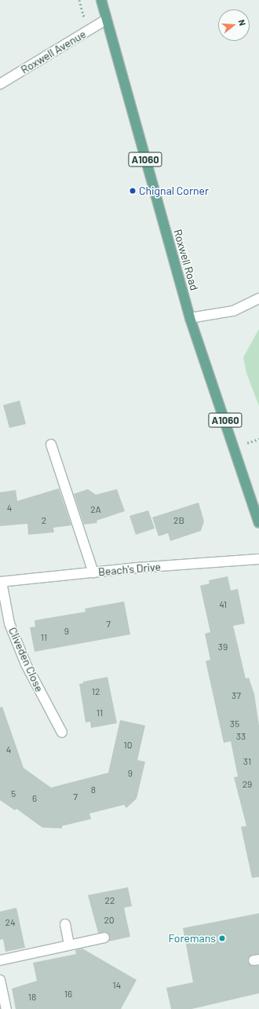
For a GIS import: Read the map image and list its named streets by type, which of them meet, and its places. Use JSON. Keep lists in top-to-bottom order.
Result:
{
  "streets": {
    "main road": ["A1060", "Roxwell Road"],
    "street": ["Roxwell Avenue", "Beach's Drive", "Cliveden Close"]
  },
  "crossings": [
    ["Roxwell Avenue", "Roxwell Road"],
    ["Beach's Drive", "Cliveden Close"]
  ],
  "places": ["Chignal Corner", "Foremans"],
  "house_numbers": [
    "4",
    "2A",
    "2",
    "2B",
    "41",
    "7",
    "9",
    "11",
    "39",
    "12",
    "37",
    "11",
    "35",
    "33",
    "10",
    "4",
    "31",
    "9",
    "29",
    "8",
    "5",
    "7",
    "6",
    "22",
    "20",
    "24",
    "14",
    "16",
    "18"
  ],
  "north": "right"
}
